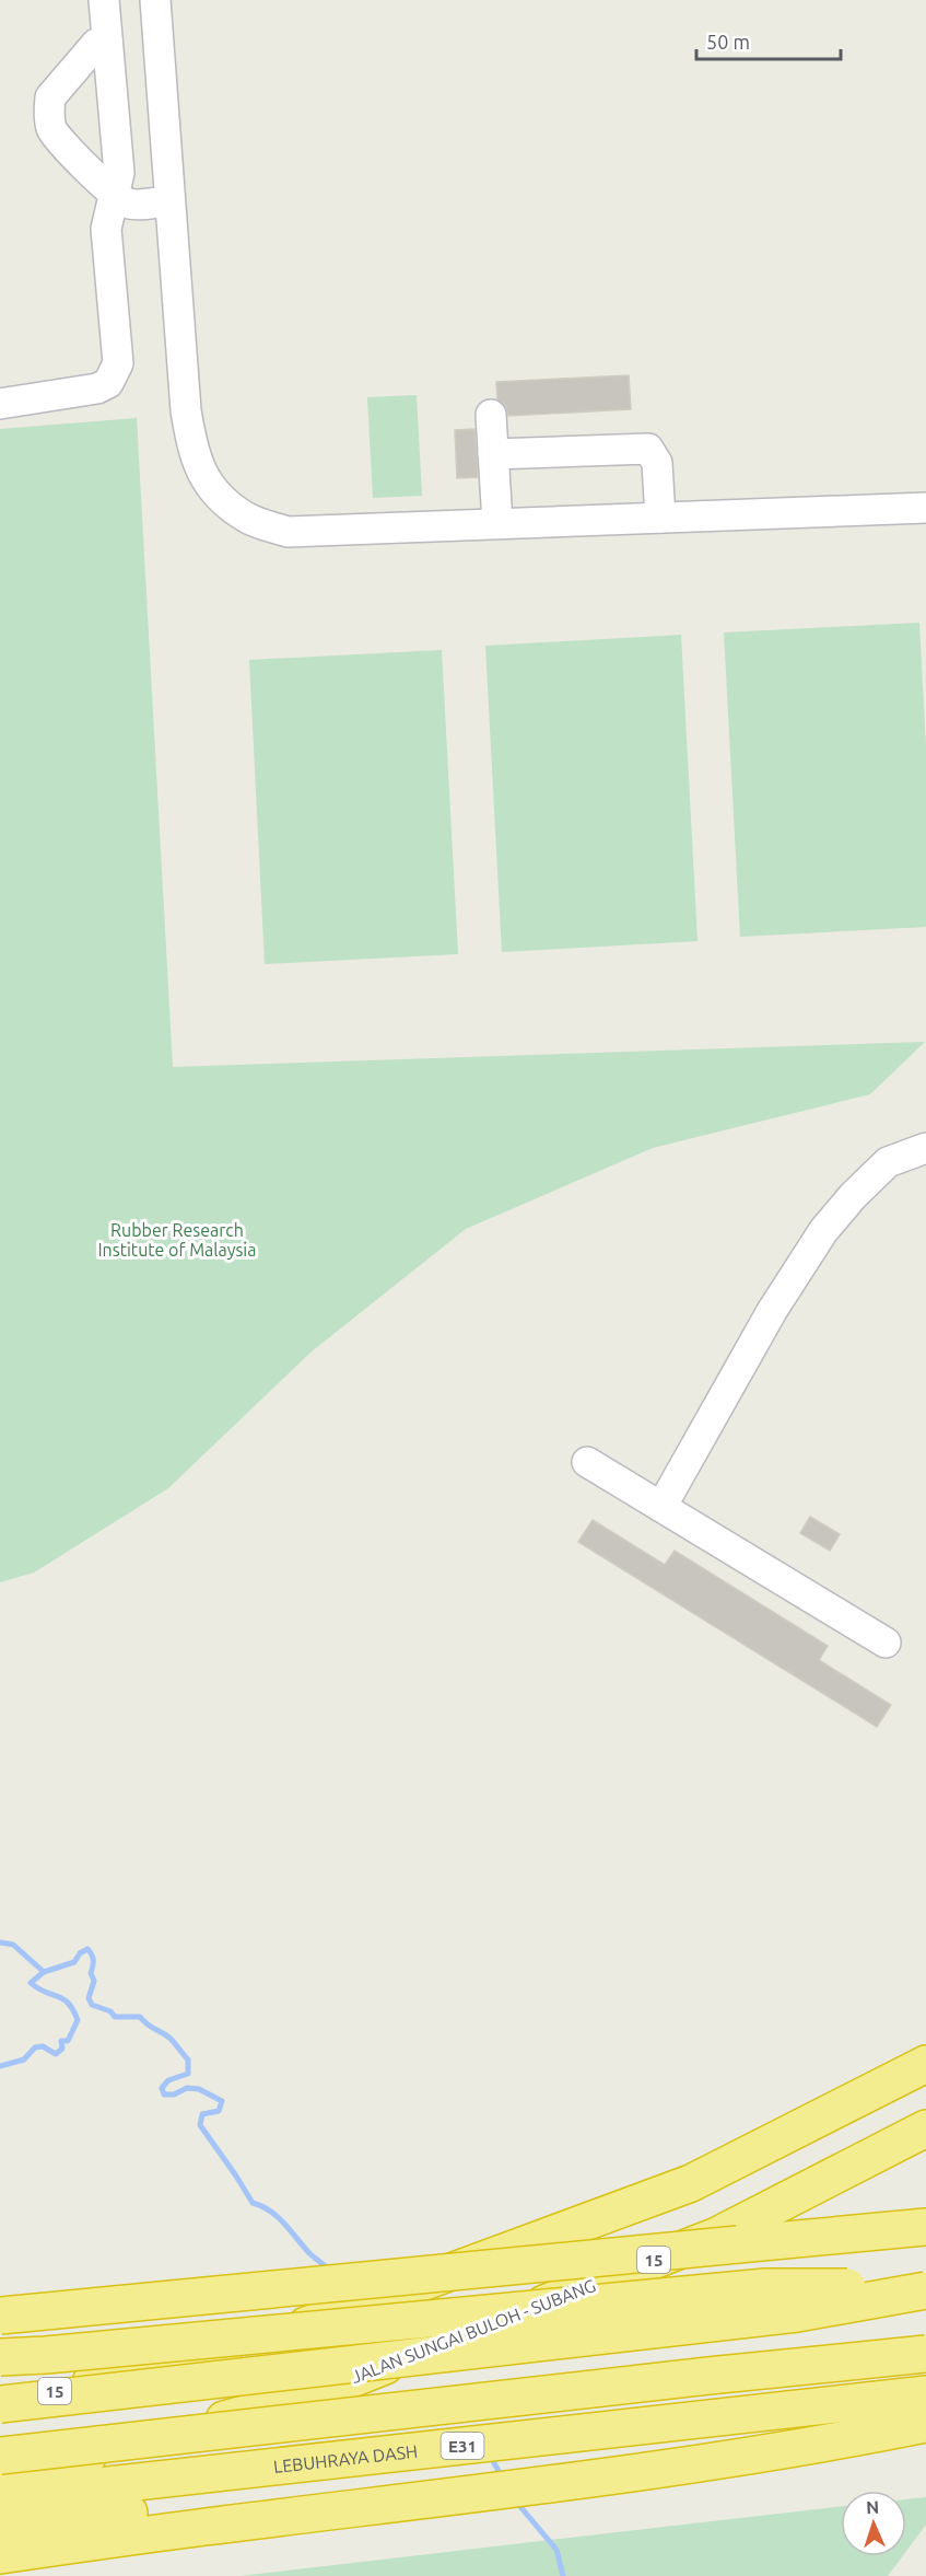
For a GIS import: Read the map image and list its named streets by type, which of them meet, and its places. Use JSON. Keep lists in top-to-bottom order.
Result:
{
  "streets": {
    "highway": [
      "15",
      "JALAN SUNGAI BULOH - SUBANG",
      "E31",
      "LEBUHRAYA DASH"
    ]
  },
  "parks": ["Rubber Research Institute of Malaysia"],
  "scale_bar": "50 m",
  "north": "top"
}
